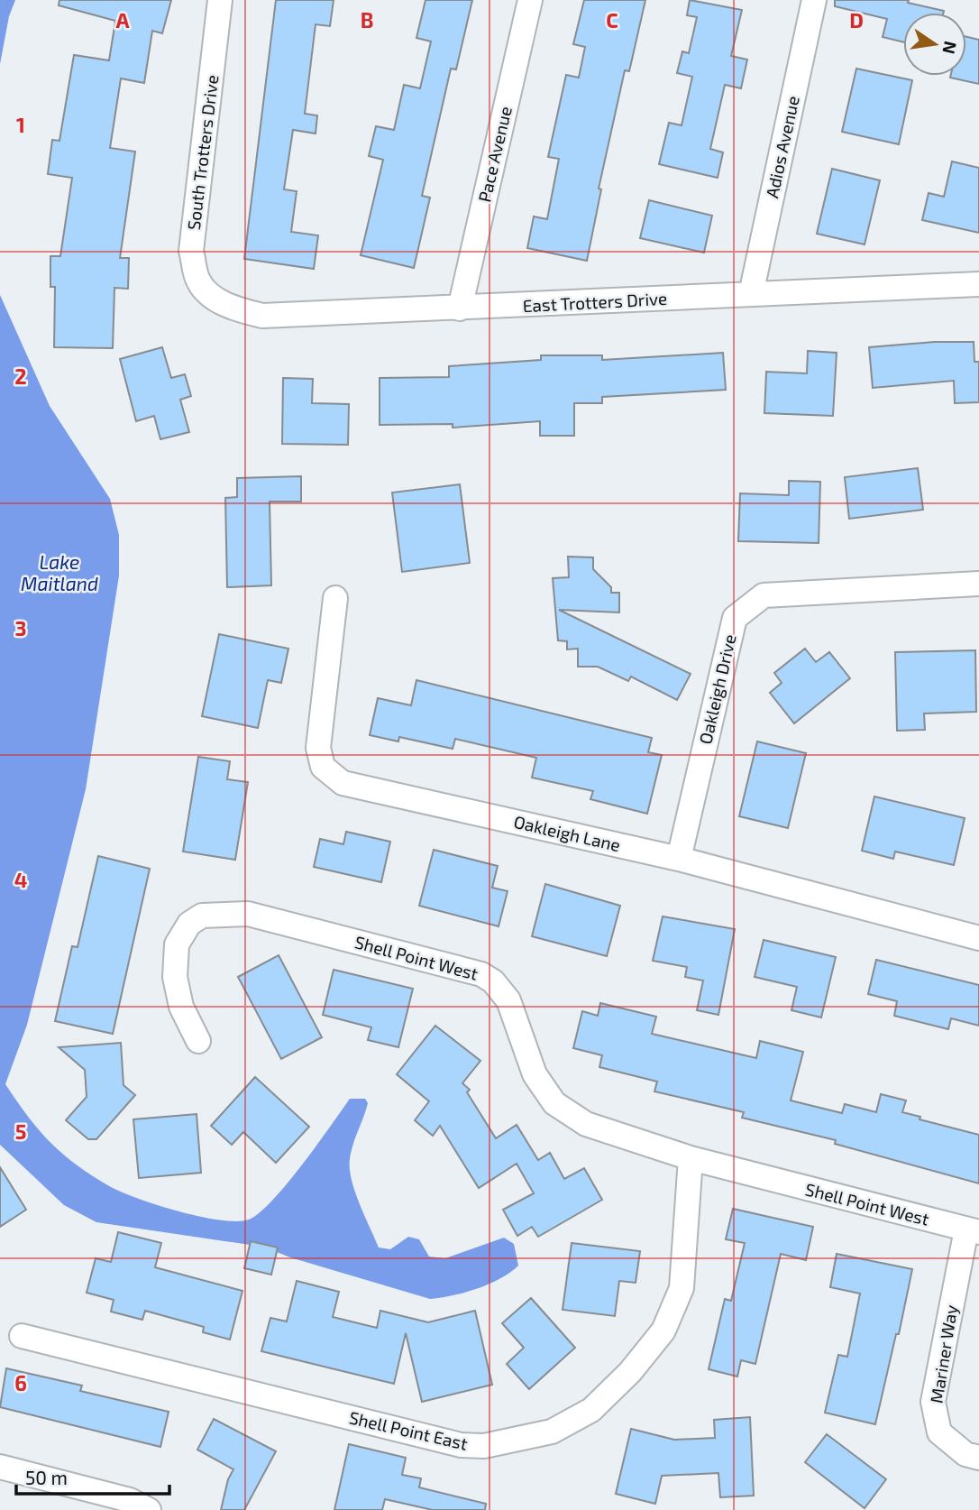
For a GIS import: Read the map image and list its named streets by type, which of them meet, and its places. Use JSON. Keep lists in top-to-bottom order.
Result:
{
  "streets": {
    "street": [
      "Adios Avenue",
      "South Trotters Drive",
      "Pace Avenue",
      "East Trotters Drive",
      "Oakleigh Drive",
      "Oakleigh Lane",
      "Shell Point West",
      "Mariner Way",
      "Shell Point East"
    ]
  },
  "crossings": [
    ["Adios Avenue", "East Trotters Drive"],
    ["South Trotters Drive", "East Trotters Drive"],
    ["Pace Avenue", "East Trotters Drive"],
    ["Oakleigh Drive", "Oakleigh Lane"],
    ["Shell Point West", "Mariner Way"],
    ["Shell Point West", "Shell Point East"]
  ],
  "water": ["Lake Maitland"],
  "scale_bar": "50 m",
  "north": "right",
  "grid": {
    "columns": [
      "A",
      "B",
      "C",
      "D"
    ],
    "rows": [
      "1",
      "2",
      "3",
      "4",
      "5",
      "6"
    ]
  }
}
